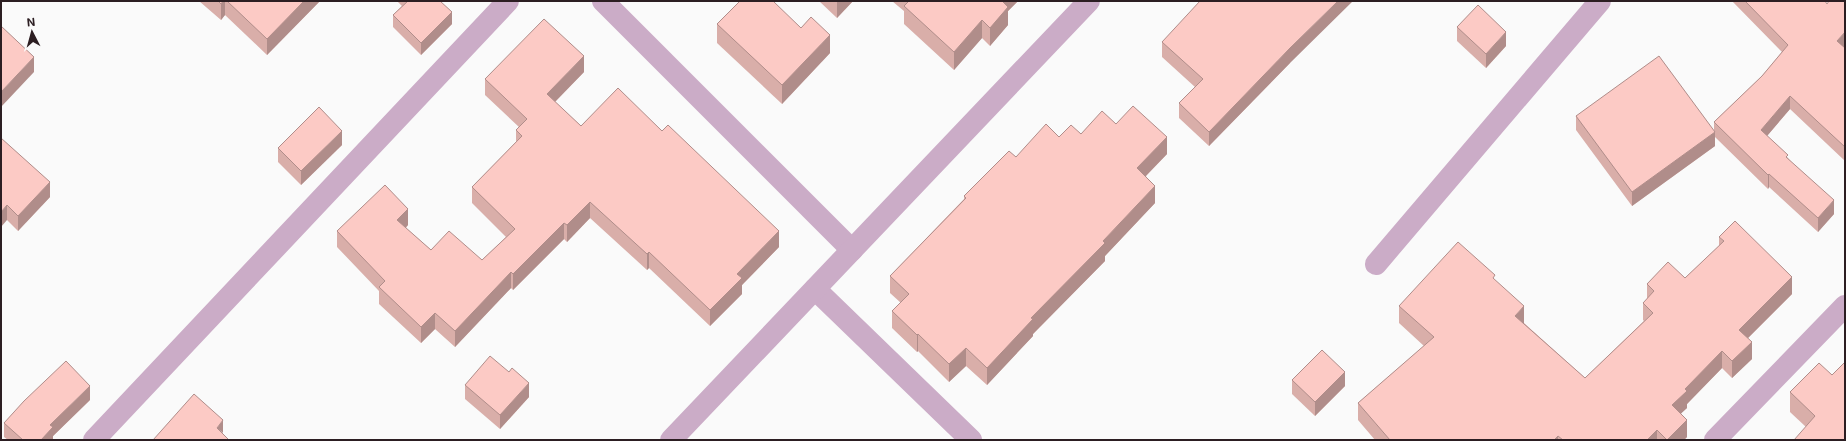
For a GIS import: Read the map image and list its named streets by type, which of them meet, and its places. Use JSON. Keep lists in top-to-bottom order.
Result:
{
  "north": "top"
}
